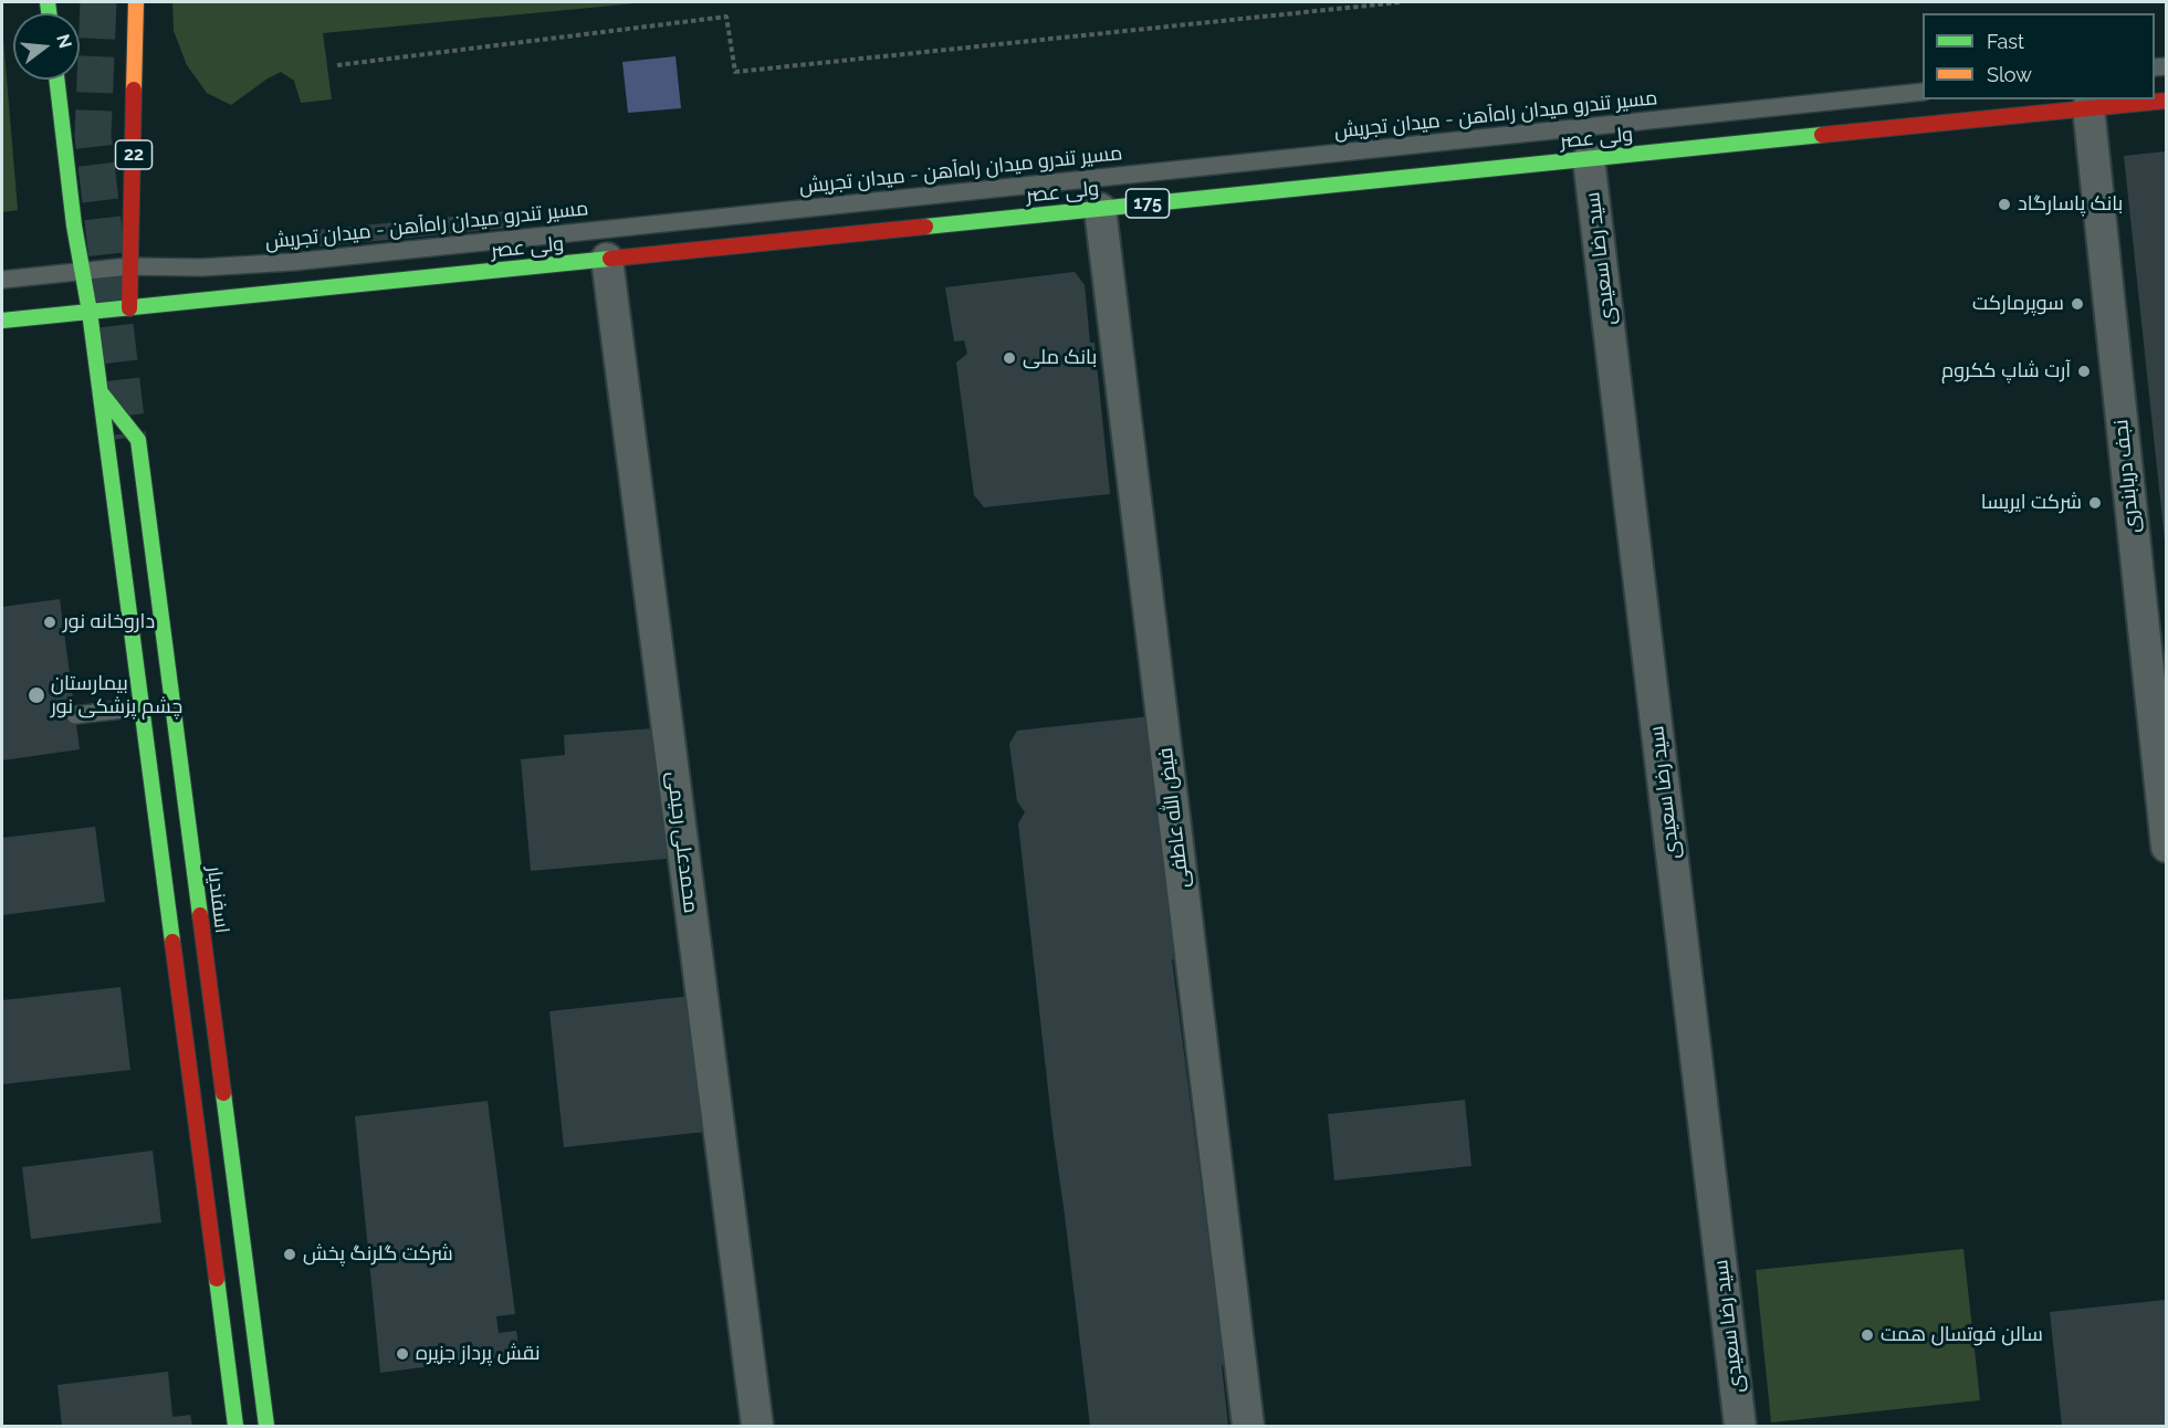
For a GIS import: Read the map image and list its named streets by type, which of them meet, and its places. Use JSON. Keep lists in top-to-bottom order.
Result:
{
  "streets": {
    "main road": [
      "ولی عصر",
      "22",
      "175",
      "اسفندیار"
    ],
    "street": [
      "سید رضا سعیدی",
      "نجف دریابندری",
      "فیض الله عاطفی",
      "محمدعلی رحیمی"
    ],
    "lane": ["مسیر تندرو میدان راه‌آهن - میدان تجریش"]
  },
  "crossings": [
    ["مسیر تندرو میدان راه‌آهن - میدان تجریش", "22"],
    ["مسیر تندرو میدان راه‌آهن - میدان تجریش", "اسفندیار"],
    ["ولی عصر", "22"],
    ["ولی عصر", "سید رضا سعیدی"],
    ["ولی عصر", "نجف دریابندری"],
    ["ولی عصر", "فیض الله عاطفی"],
    ["ولی عصر", "محمدعلی رحیمی"],
    ["ولی عصر", "اسفندیار"]
  ],
  "places": [
    "بانک پاسارگاد",
    "سوپرمارکت",
    "بانک ملی",
    "آرت شاپ ککروم",
    "شرکت ایریسا",
    "داروخانه نور",
    "بیمارستان چشم پزشکی نور",
    "شرکت گلرنگ پخش",
    "سالن فوتسال همت",
    "نقش پرداز جزیره"
  ],
  "legend": ["Fast", "Slow"],
  "north": "right"
}
